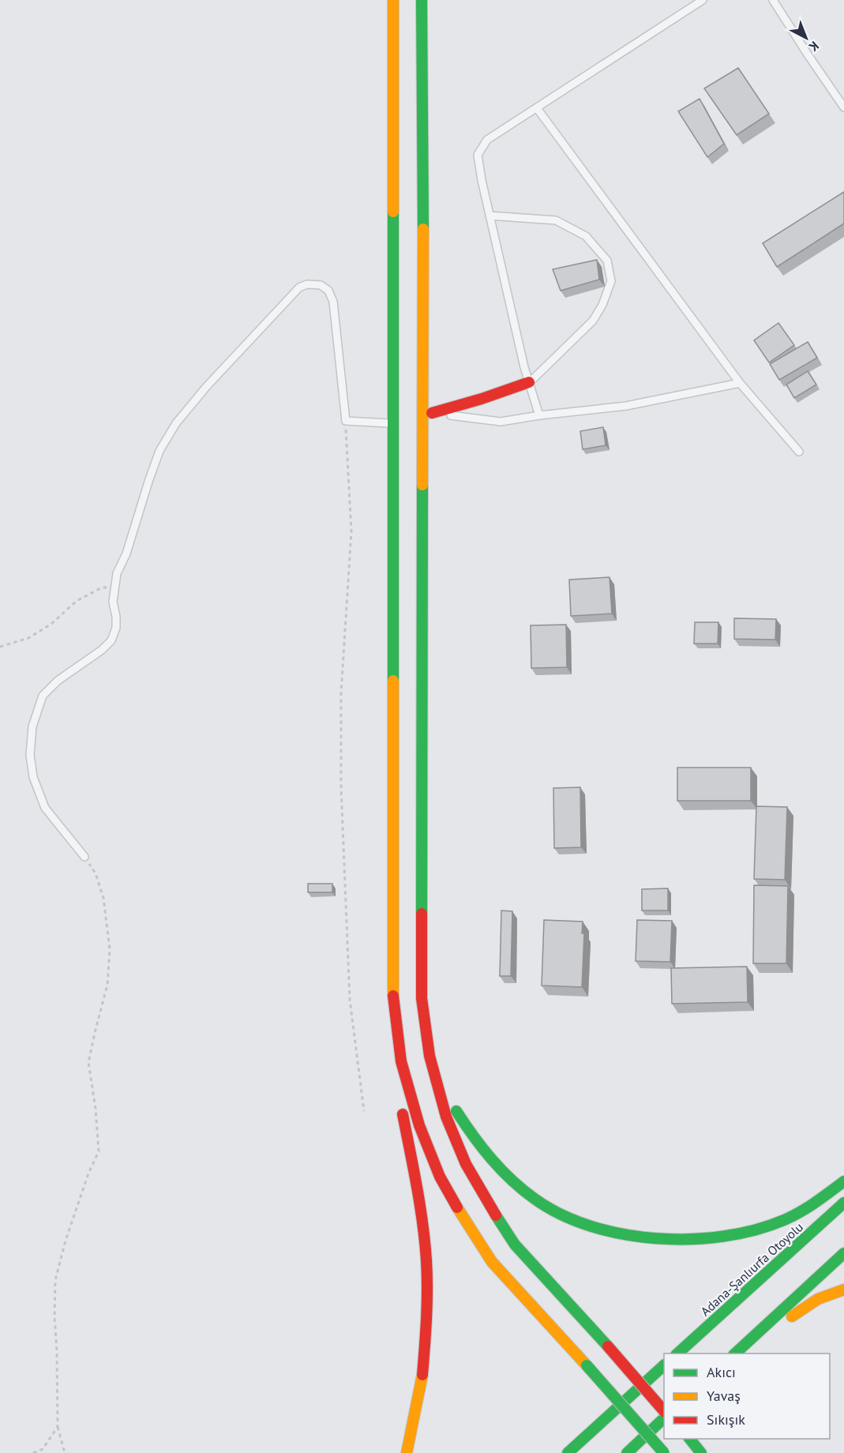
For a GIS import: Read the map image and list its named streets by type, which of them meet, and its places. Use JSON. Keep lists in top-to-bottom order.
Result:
{
  "streets": {
    "main road": ["Adana-Şanlıurfa Otoyolu"]
  },
  "legend": ["Akıcı", "Yavaş", "Sıkışık"],
  "north": "bottom right"
}
